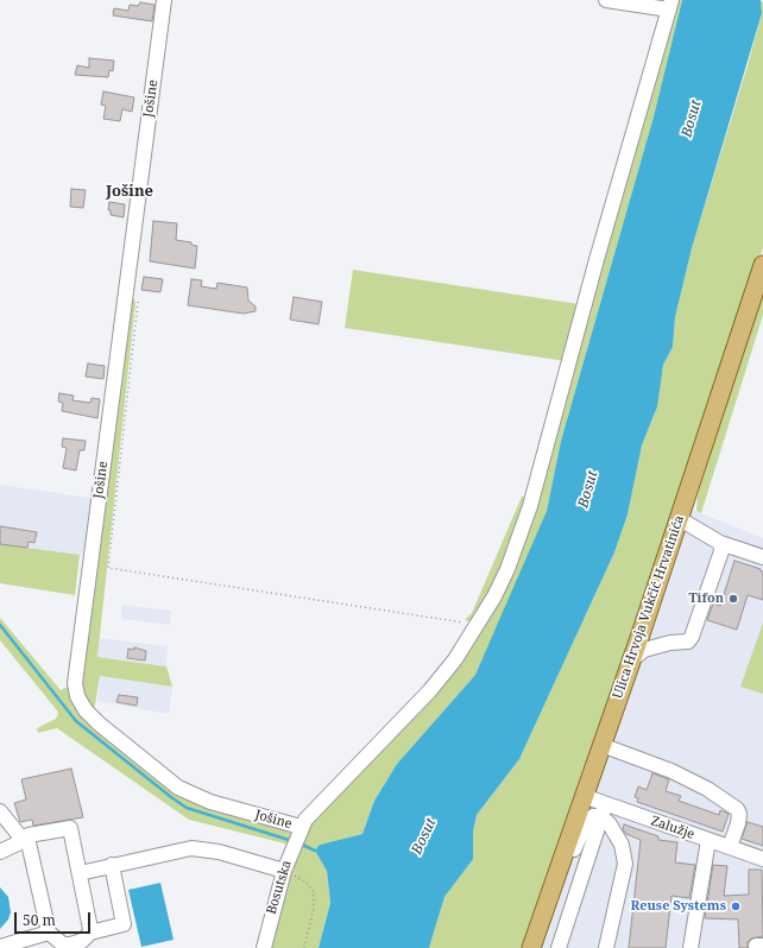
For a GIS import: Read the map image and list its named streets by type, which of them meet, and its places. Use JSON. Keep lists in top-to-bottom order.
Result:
{
  "streets": {
    "main road": ["Ulica Hrvoja Vukčić Hrvatinića"],
    "street": ["Jošine", "Zalužje", "Bosutska"]
  },
  "crossings": [
    ["Jošine", "Bosutska"],
    ["Ulica Hrvoja Vukčić Hrvatinića", "Zalužje"]
  ],
  "districts": ["Jošine"],
  "water": ["Bosut"],
  "places": ["Tifon", "Reuse Systems"],
  "scale_bar": "50 m"
}
